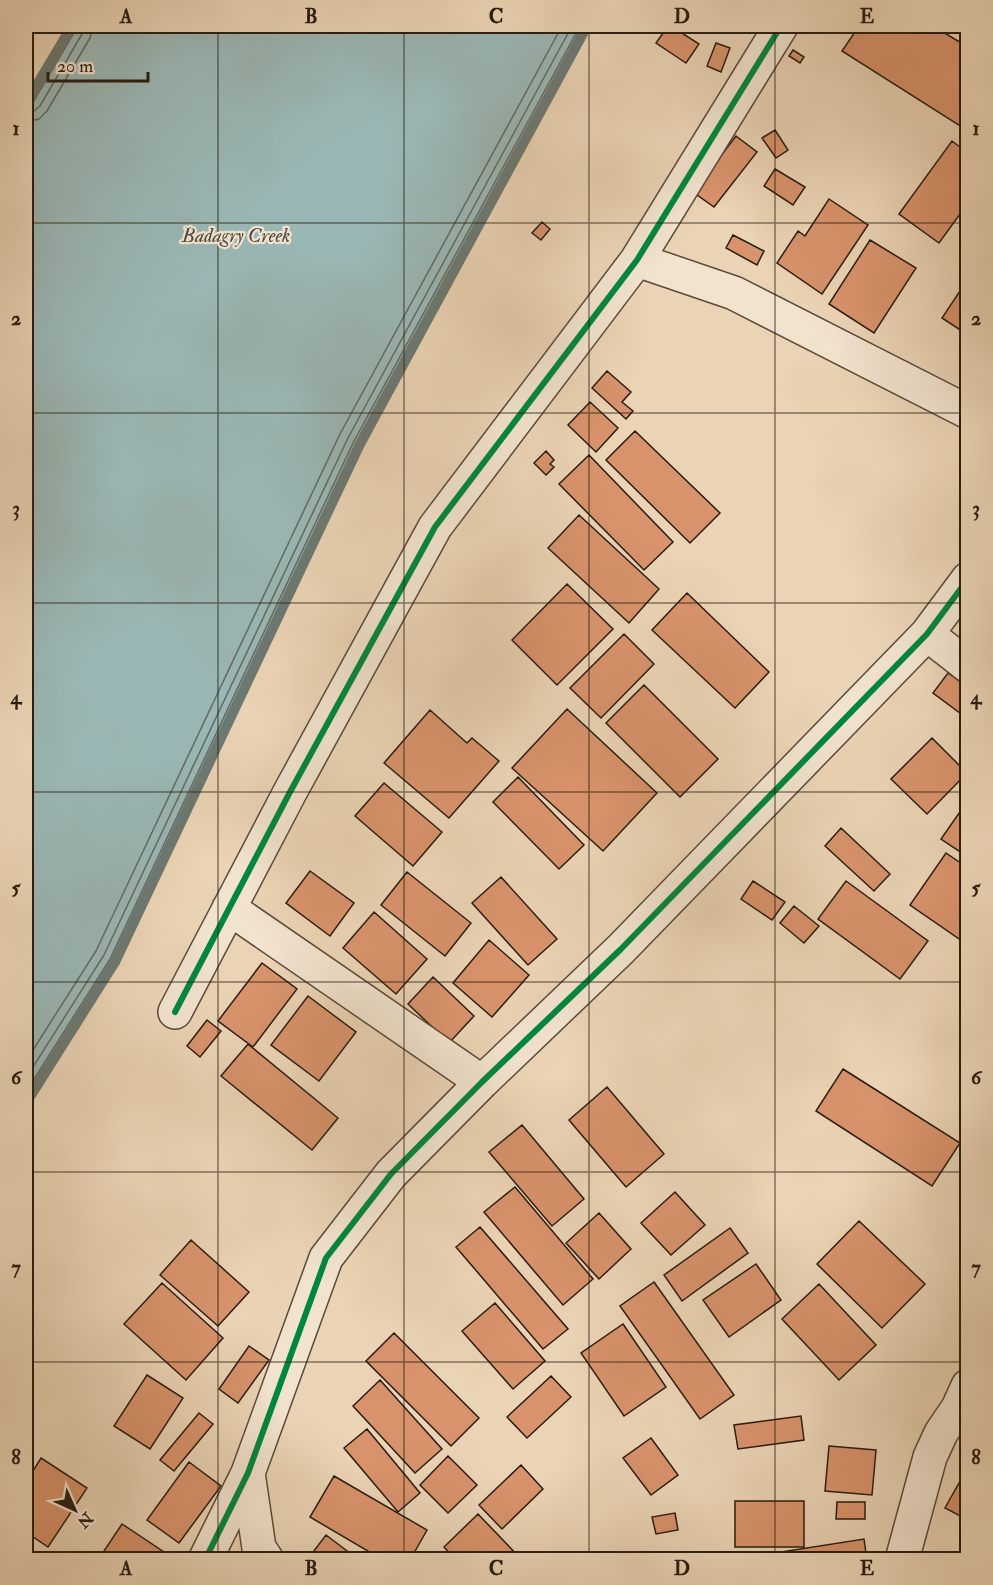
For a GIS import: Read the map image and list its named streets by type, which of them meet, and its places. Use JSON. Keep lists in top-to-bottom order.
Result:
{
  "water": ["Badagry Creek"],
  "scale_bar": "20 m",
  "north": "bottom right",
  "grid": {
    "columns": [
      "A",
      "B",
      "C",
      "D",
      "E"
    ],
    "rows": [
      "1",
      "2",
      "3",
      "4",
      "5",
      "6",
      "7",
      "8"
    ]
  }
}
